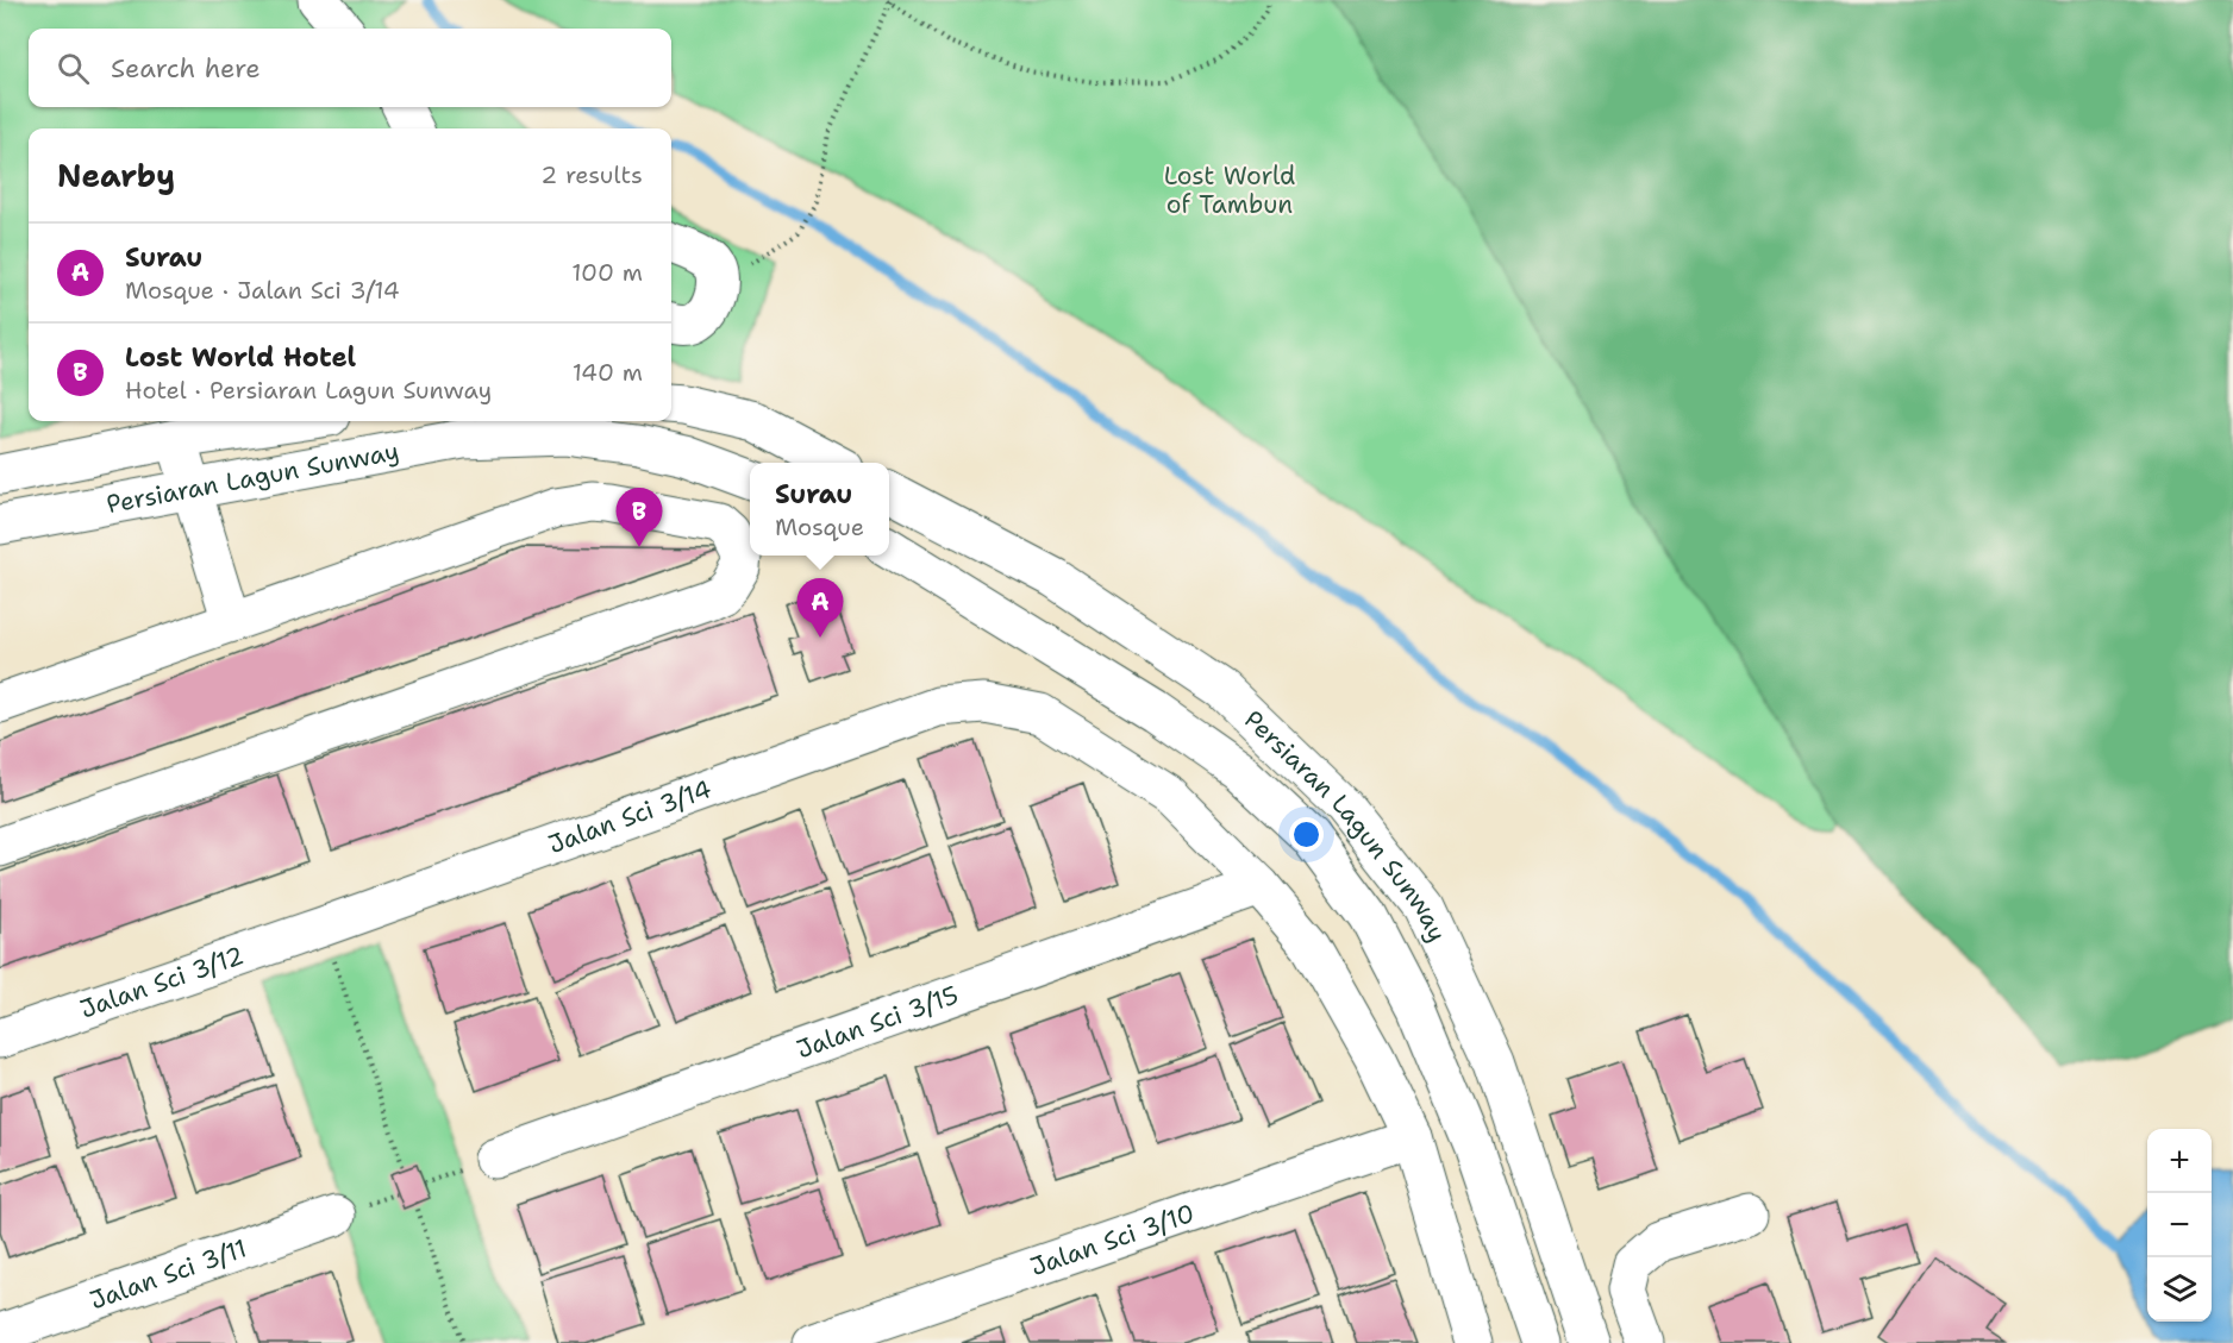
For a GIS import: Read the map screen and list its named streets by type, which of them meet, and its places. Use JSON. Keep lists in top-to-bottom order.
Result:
{
  "streets": {
    "street": [
      "Persiaran Lagun Sunway",
      "Jalan Sci 3/14",
      "Jalan Sci 3/12",
      "Jalan Sci 3/15",
      "Jalan Sci 3/10",
      "Jalan Sci 3/11"
    ]
  },
  "crossings": [
    ["Jalan Sci 3/14", "Jalan Sci 3/12"],
    ["Jalan Sci 3/14", "Jalan Sci 3/15"],
    ["Jalan Sci 3/14", "Jalan Sci 3/10"]
  ],
  "parks": ["Lost World of Tambun"],
  "page": {
    "search": "Search here",
    "heading": ["Nearby", "2 results"],
    "list": [
      {
        "mark": "A",
        "name": "Surau",
        "note": "Mosque · Jalan Sci 3/14",
        "value": "100 m"
      },
      {
        "mark": "B",
        "name": "Lost World Hotel",
        "note": "Hotel · Persiaran Lagun Sunway",
        "value": "140 m"
      }
    ],
    "popup": ["Surau", "Mosque"],
    "pins": ["B", "A"],
    "map_buttons": ["+", "−"]
  }
}
